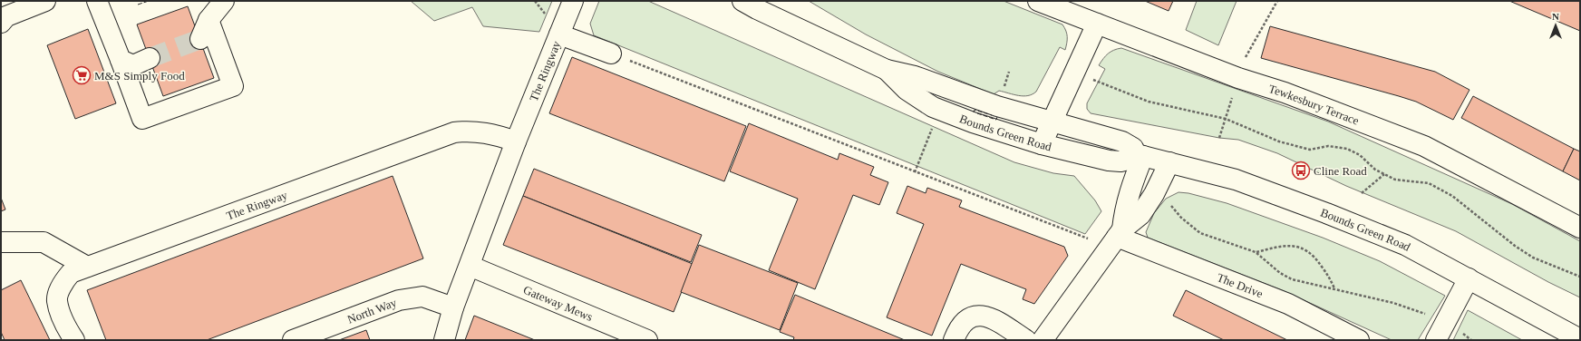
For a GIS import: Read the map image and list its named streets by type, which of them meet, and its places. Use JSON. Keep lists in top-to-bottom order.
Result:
{
  "streets": {
    "main road": [
      "The Ringway",
      "Tewkesbury Terrace",
      "Bounds Green Road",
      "The Drive",
      "Gateway Mews",
      "North Way"
    ]
  },
  "crossings": [
    ["The Ringway", "Gateway Mews"],
    ["The Ringway", "North Way"]
  ],
  "places": {
    "supermarket": ["M&S Simply Food"],
    "bus stop": ["Cline Road"]
  },
  "north": "top"
}
